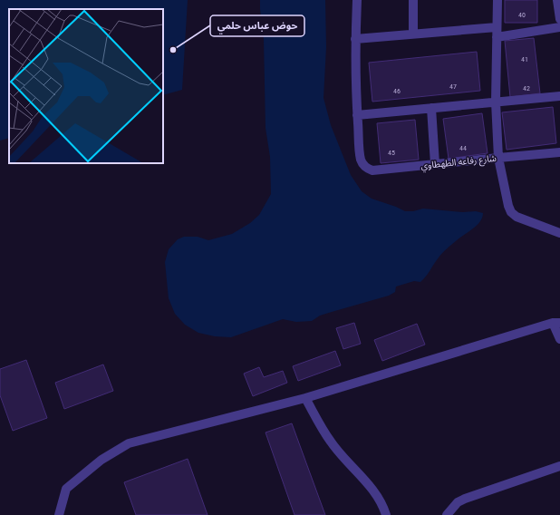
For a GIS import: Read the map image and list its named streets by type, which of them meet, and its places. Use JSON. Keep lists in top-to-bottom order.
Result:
{
  "streets": {
    "street": ["شارع رفاعه الطهطاوي"]
  },
  "places": ["حوض عباس حلمي"],
  "house_numbers": [
    "40",
    "41",
    "47",
    "42",
    "46",
    "44",
    "45"
  ]
}
